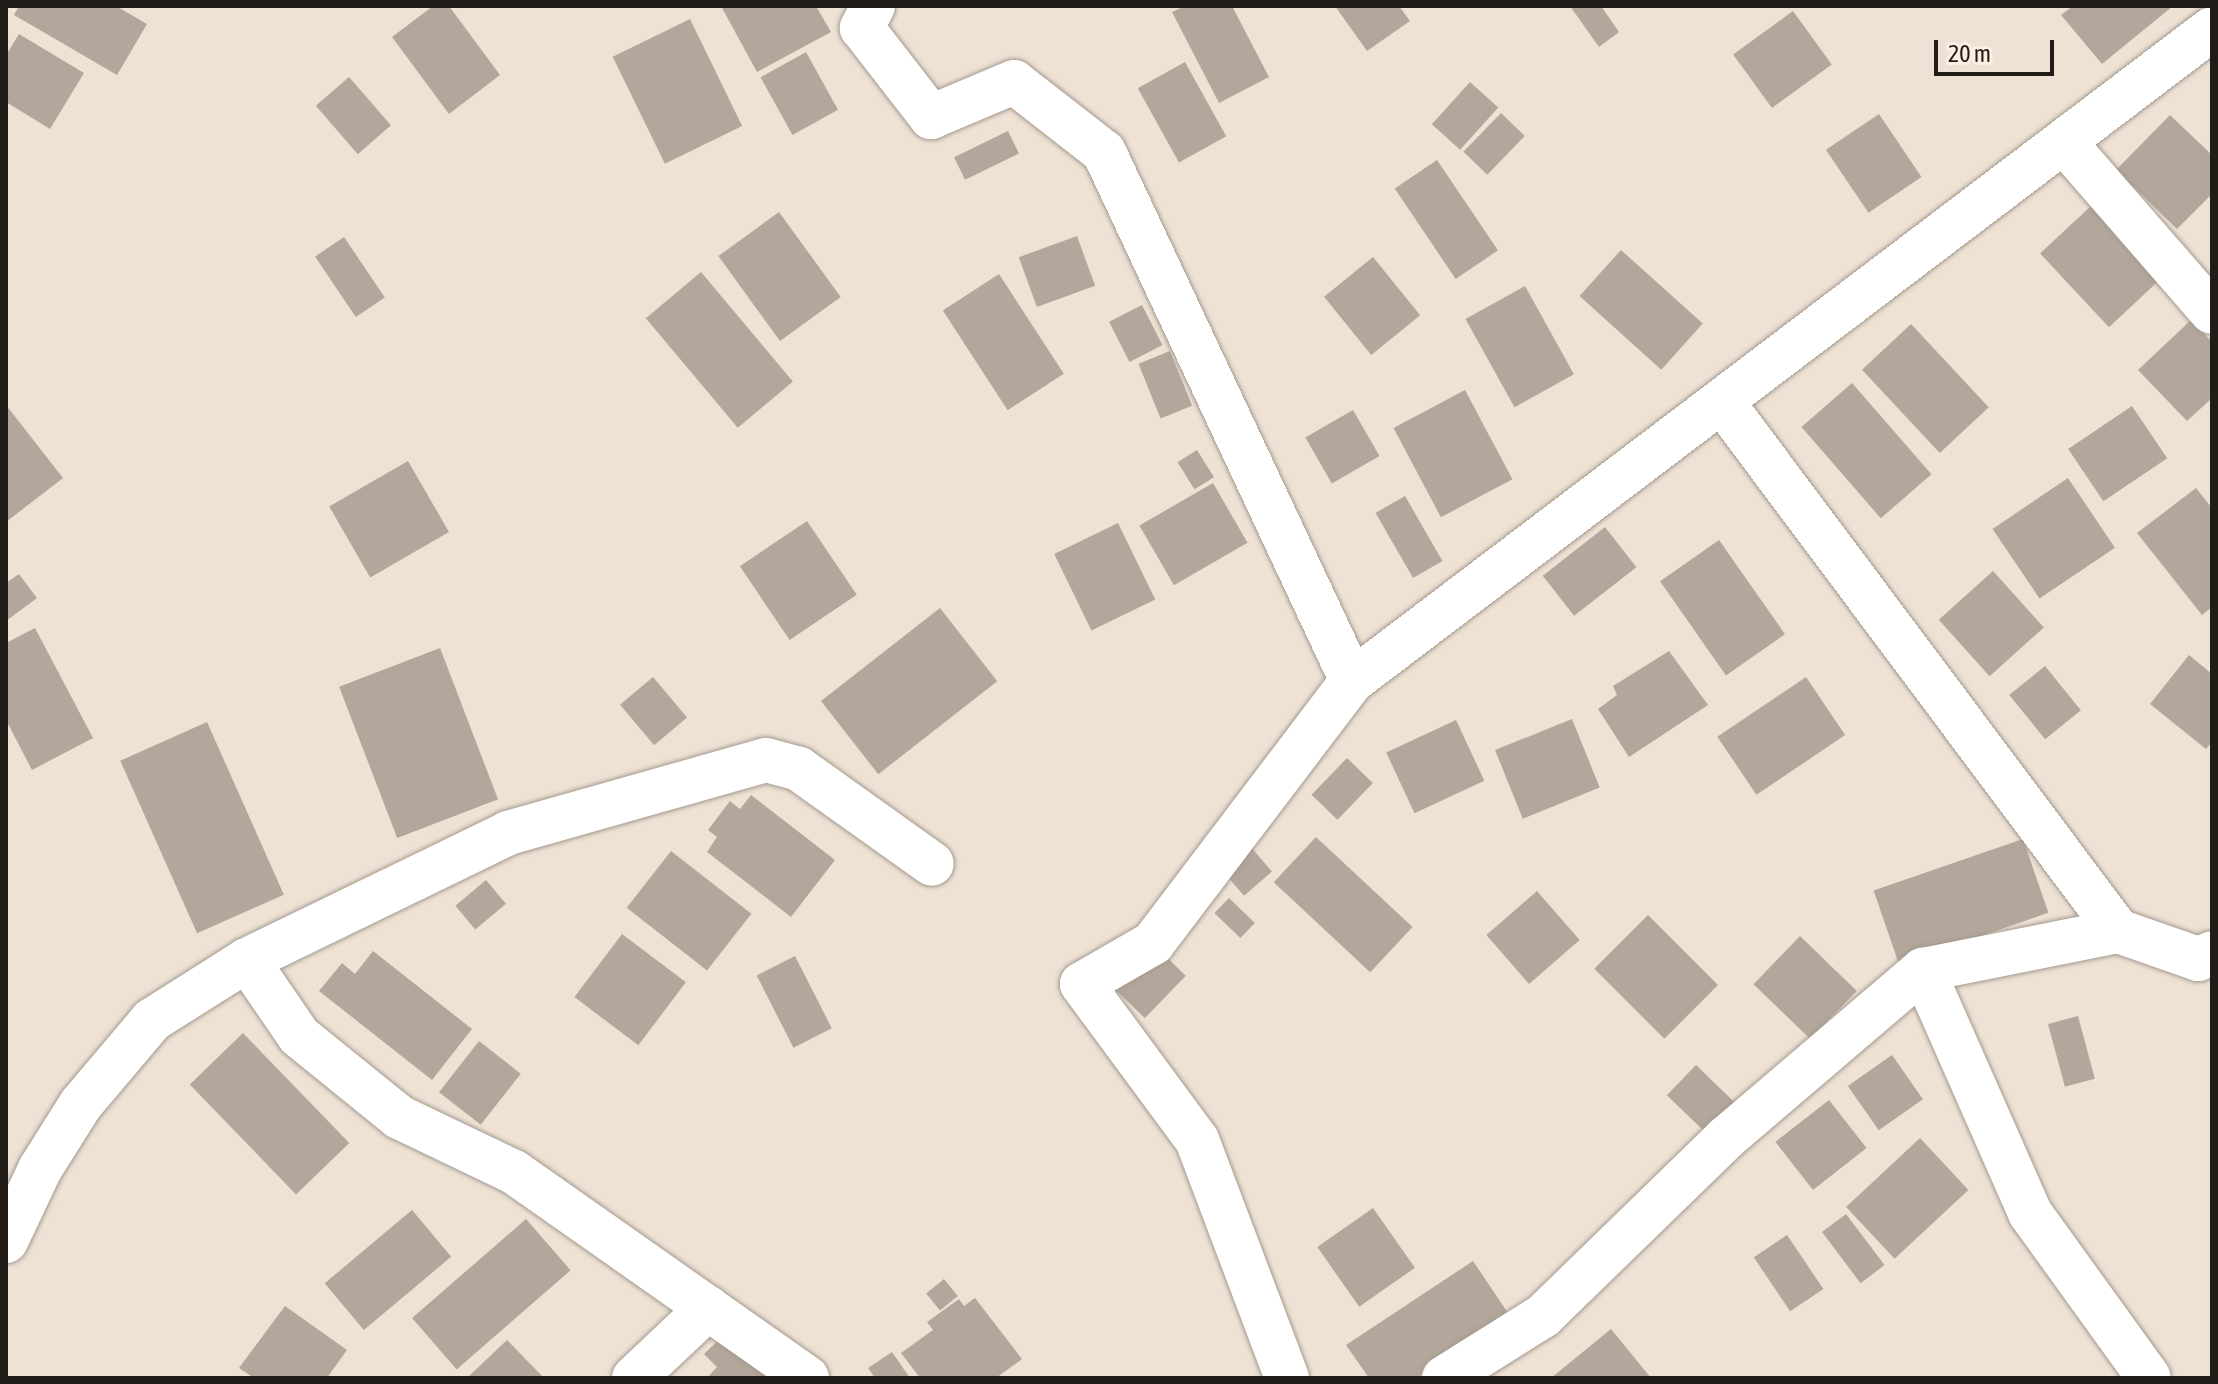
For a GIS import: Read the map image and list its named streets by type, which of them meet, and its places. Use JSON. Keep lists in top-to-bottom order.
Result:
{
  "scale_bar": "20 m"
}
